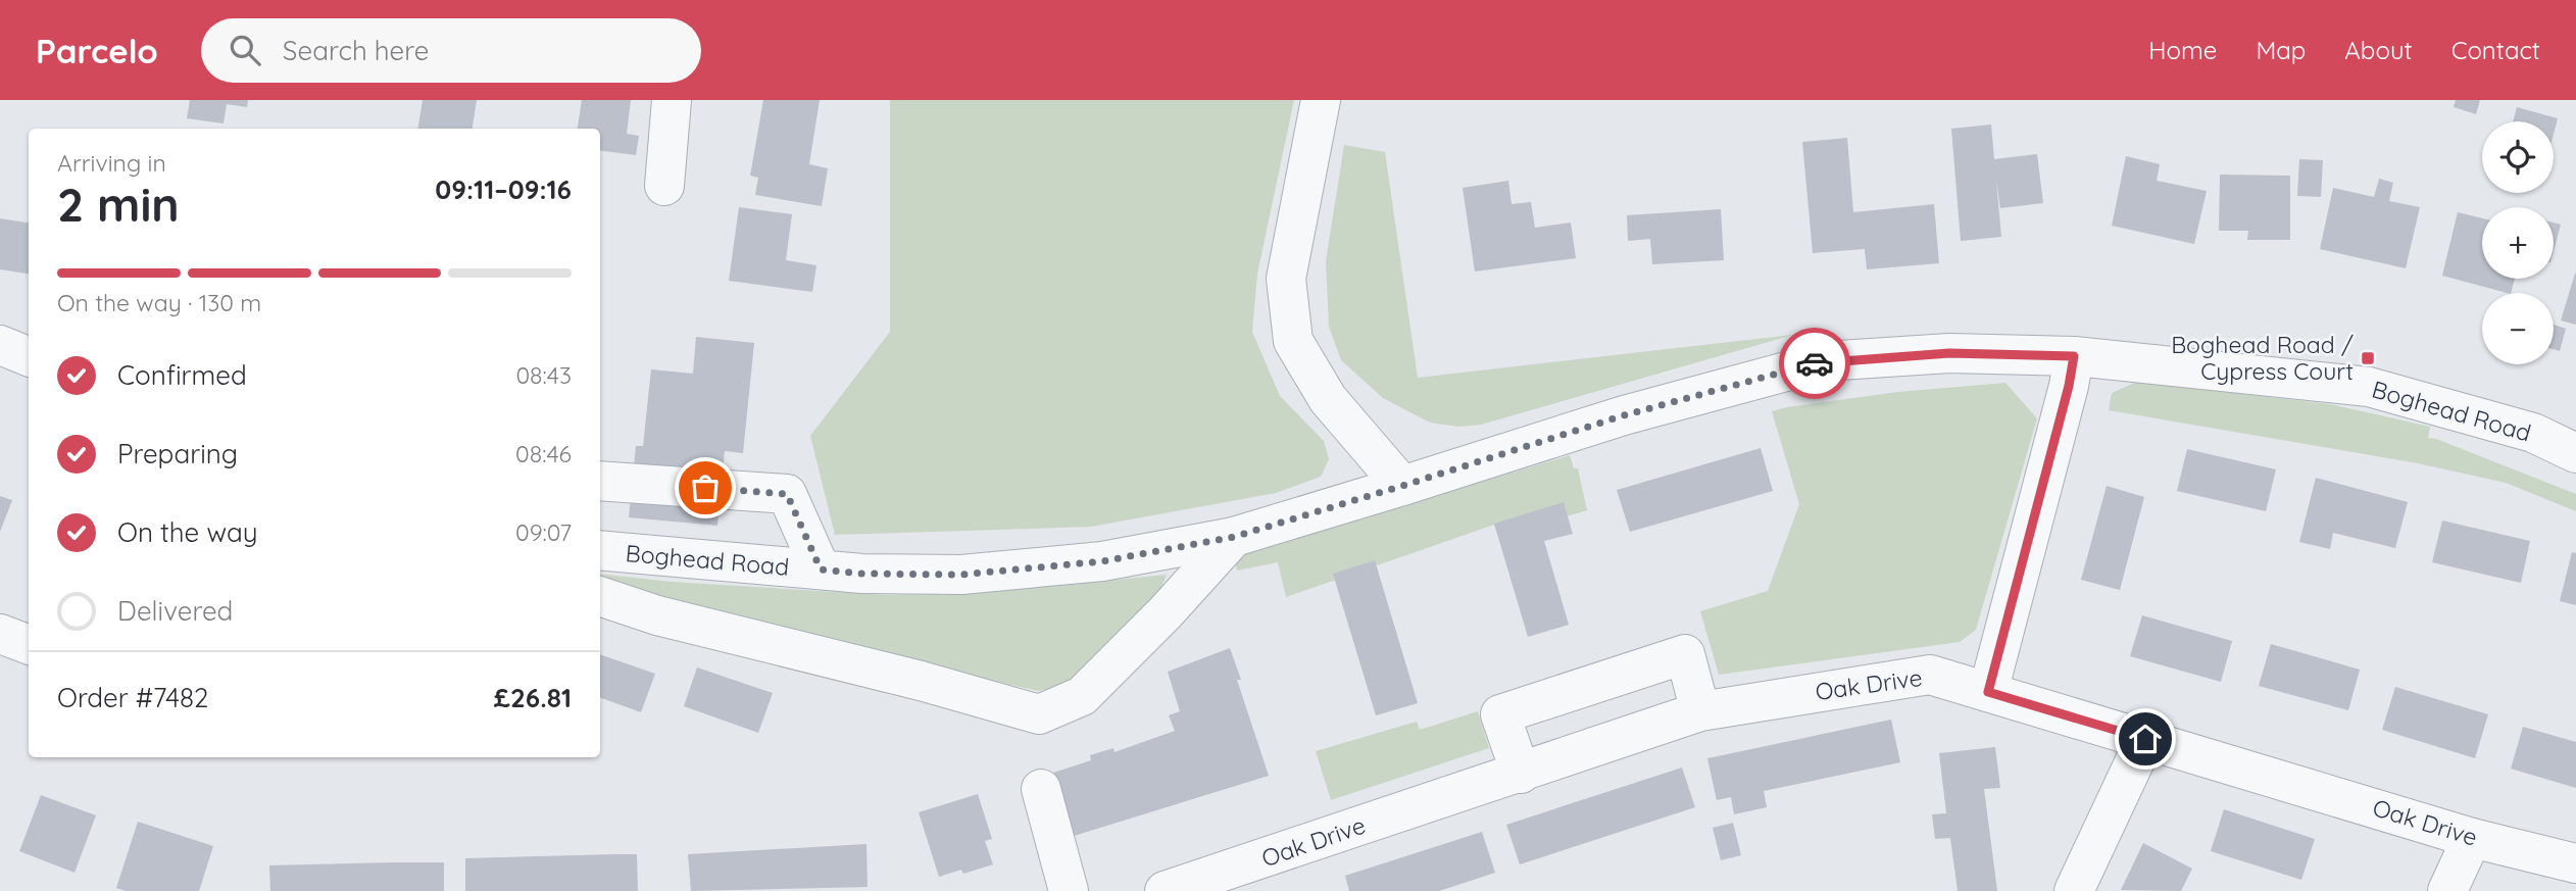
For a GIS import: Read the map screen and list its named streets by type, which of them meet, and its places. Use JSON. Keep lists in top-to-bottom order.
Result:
{
  "streets": {
    "street": ["Boghead Road", "Oak Drive"]
  },
  "places": {
    "transit": ["Boghead Road / Cypress Court"]
  },
  "page": {
    "header": "Parcelo",
    "search": "Search here",
    "nav": [
      "Home",
      "Map",
      "About",
      "Contact"
    ],
    "map_buttons": ["+", "−"],
    "heading": ["2 min", "Arriving in", "09:11–09:16"],
    "panel": ["Order #7482", "£26.81"],
    "bar": "On the way · 130 m",
    "list": [
      ["Confirmed", "08:43"],
      ["Preparing", "08:46"],
      ["On the way", "09:07"],
      "Delivered"
    ]
  }
}
